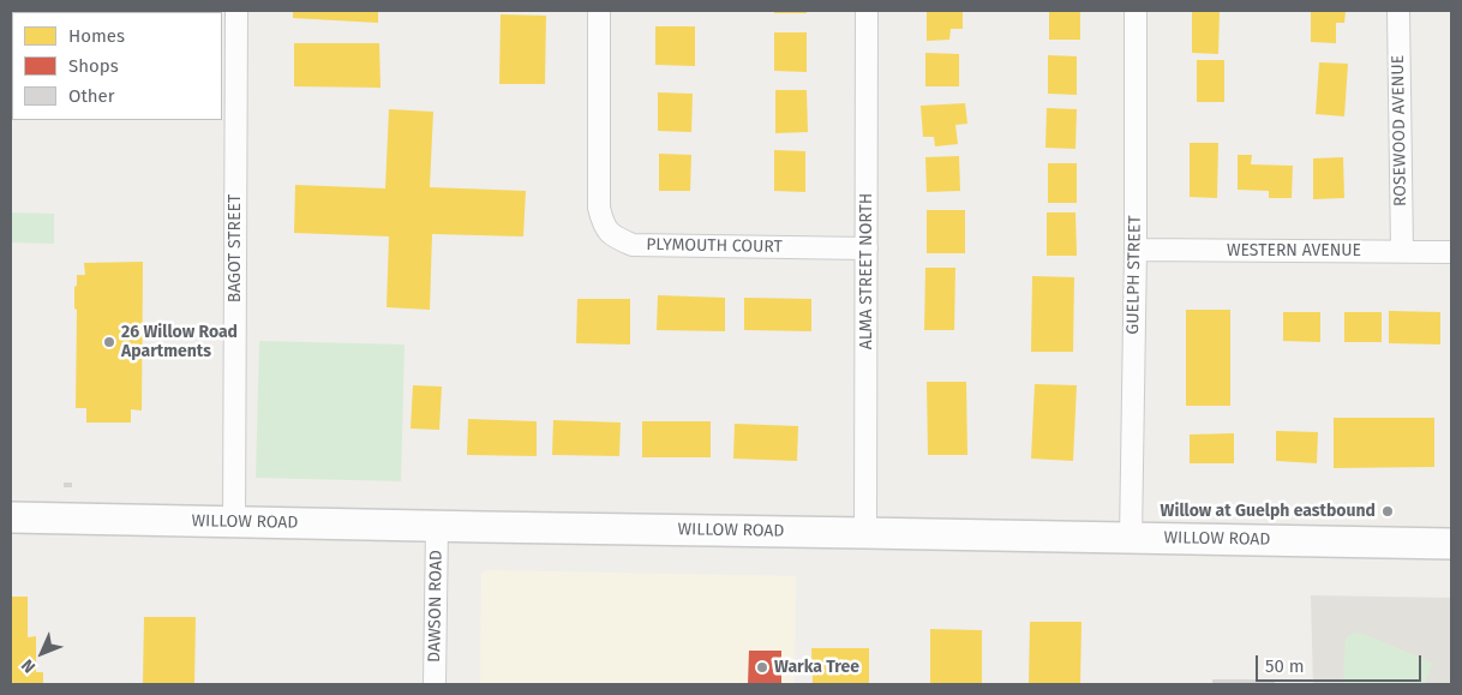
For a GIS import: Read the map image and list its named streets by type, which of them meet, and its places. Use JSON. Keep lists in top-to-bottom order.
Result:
{
  "streets": {
    "main road": ["WILLOW ROAD"],
    "street": [
      "ROSEWOOD AVENUE",
      "PLYMOUTH COURT",
      "BAGOT STREET",
      "WESTERN AVENUE",
      "ALMA STREET NORTH",
      "GUELPH STREET",
      "DAWSON ROAD"
    ]
  },
  "crossings": [
    ["ROSEWOOD AVENUE", "WESTERN AVENUE"],
    ["PLYMOUTH COURT", "ALMA STREET NORTH"],
    ["BAGOT STREET", "WILLOW ROAD"],
    ["WESTERN AVENUE", "GUELPH STREET"],
    ["ALMA STREET NORTH", "WILLOW ROAD"],
    ["GUELPH STREET", "WILLOW ROAD"],
    ["WILLOW ROAD", "DAWSON ROAD"]
  ],
  "places": ["26 Willow Road Apartments", "Willow at Guelph eastbound", "Warka Tree"],
  "legend": ["Homes", "Shops", "Other"],
  "scale_bar": "50 m",
  "north": "bottom left"
}
